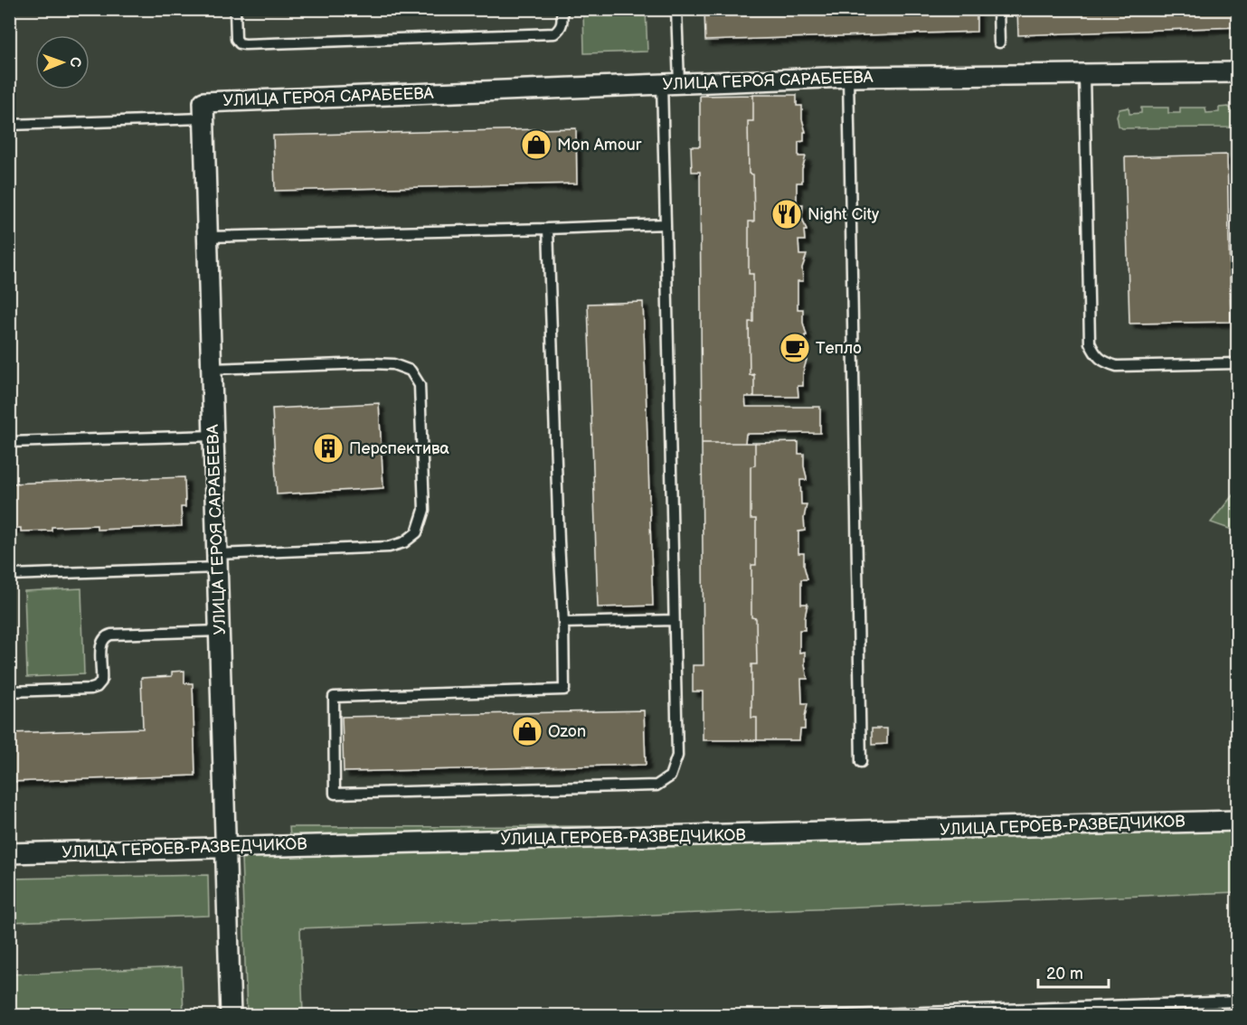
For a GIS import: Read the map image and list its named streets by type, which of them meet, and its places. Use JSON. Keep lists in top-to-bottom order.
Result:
{
  "streets": {
    "street": ["УЛИЦА ГЕРОЯ САРАБЕЕВА", "УЛИЦА ГЕРОЕВ-РАЗВЕДЧИКОВ"]
  },
  "crossings": [
    ["УЛИЦА ГЕРОЯ САРАБЕЕВА", "УЛИЦА ГЕРОЕВ-РАЗВЕДЧИКОВ"]
  ],
  "places": {
    "shop": ["Mon Amour", "Ozon"],
    "restaurant": ["Night City"],
    "cafe": ["Тепло"],
    "building": ["Перспектива"]
  },
  "scale_bar": "20 m",
  "north": "right"
}
